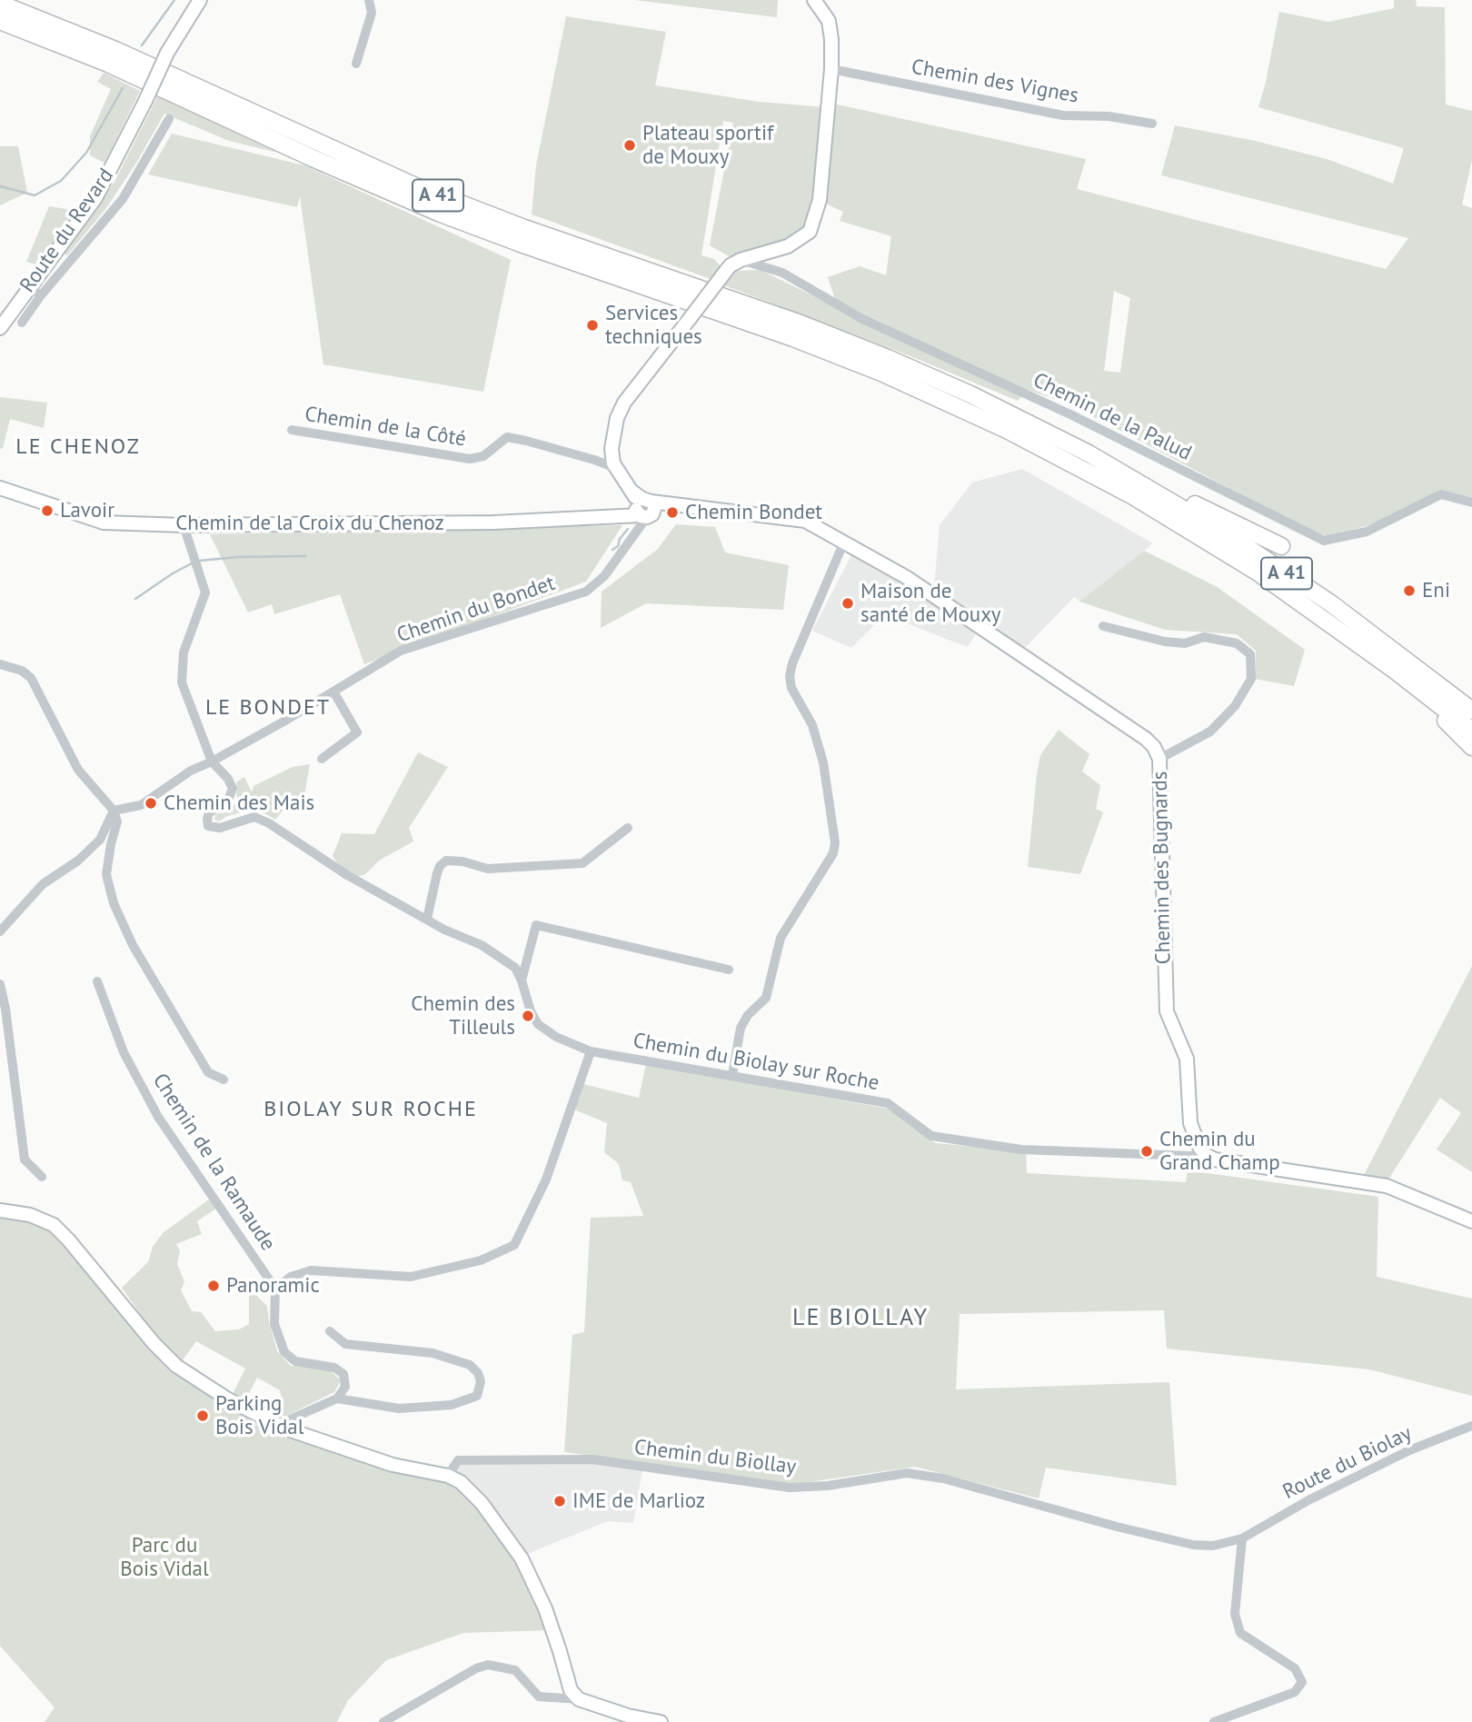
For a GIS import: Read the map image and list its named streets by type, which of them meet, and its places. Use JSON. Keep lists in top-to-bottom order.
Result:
{
  "streets": {
    "highway": ["A 41"],
    "street": [
      "Chemin des Vignes",
      "Route du Revard",
      "Chemin de la Palud",
      "Chemin de la Côté",
      "Chemin de la Croix du Chenoz",
      "Chemin du Bondet",
      "Chemin des Bugnards",
      "Chemin du Biolay sur Roche",
      "Chemin de la Ramaude",
      "Chemin du Biollay",
      "Route du Biolay"
    ]
  },
  "crossings": [
    ["Chemin de la Croix du Chenoz", "Chemin du Bondet"],
    ["Chemin de la Croix du Chenoz", "Chemin des Bugnards"],
    ["Chemin du Bondet", "Chemin des Bugnards"],
    ["Chemin des Bugnards", "Chemin du Biolay sur Roche"],
    ["Chemin du Biollay", "Route du Biolay"]
  ],
  "districts": [
    "LE CHENOZ",
    "LE BONDET",
    "BIOLAY SUR ROCHE",
    "LE BIOLLAY"
  ],
  "parks": ["Parc du Bois Vidal"],
  "places": [
    "Plateau sportif de Mouxy",
    "Services techniques",
    "Lavoir",
    "Chemin Bondet",
    "Eni",
    "Maison de santé de Mouxy",
    "Chemin des Mais",
    "Chemin des Tilleuls",
    "Chemin du Grand Champ",
    "Panoramic",
    "Parking Bois Vidal",
    "IME de Marlioz"
  ]
}
